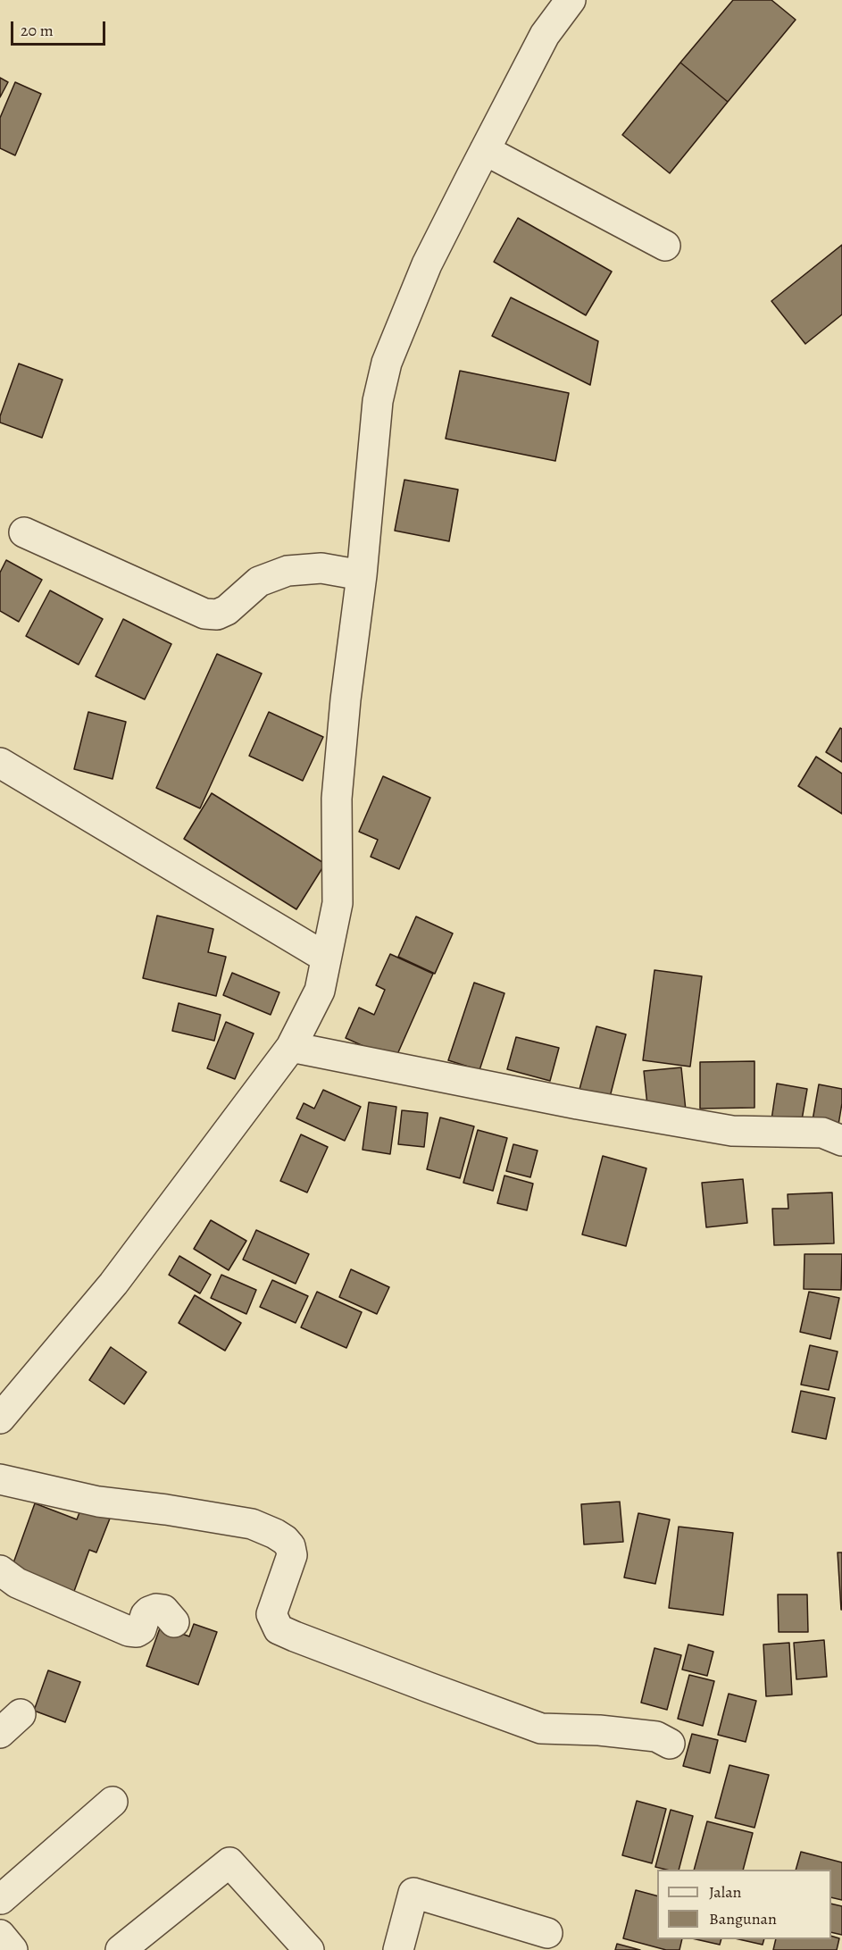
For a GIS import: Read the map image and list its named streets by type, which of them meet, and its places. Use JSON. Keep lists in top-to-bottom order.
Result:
{
  "legend": ["Jalan", "Bangunan"],
  "scale_bar": "20 m"
}
